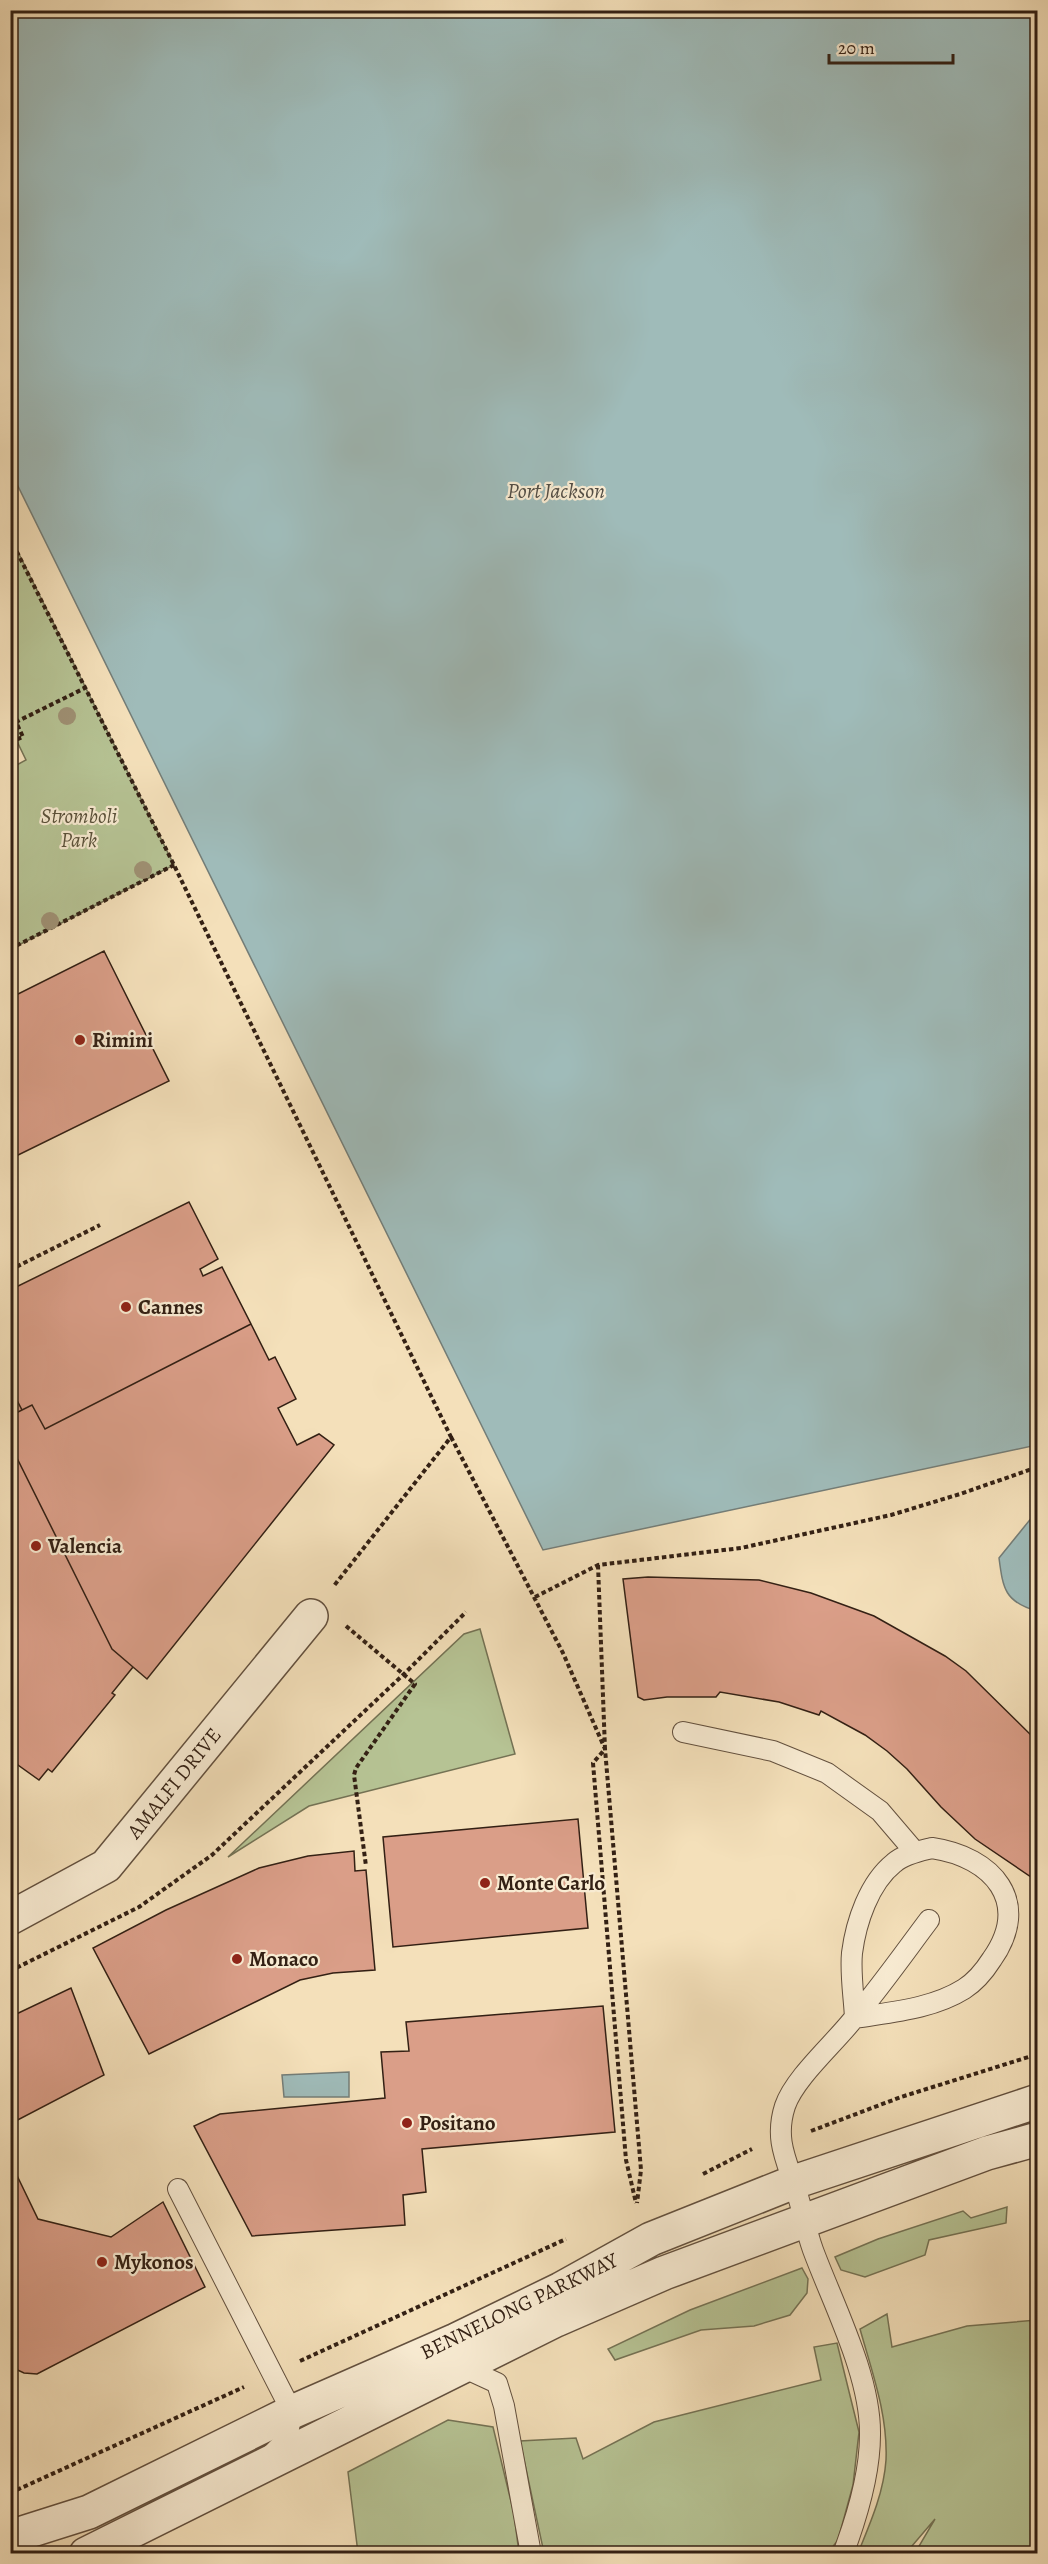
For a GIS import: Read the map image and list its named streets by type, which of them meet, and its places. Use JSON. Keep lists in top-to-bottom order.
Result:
{
  "streets": {
    "street": ["AMALFI DRIVE", "BENNELONG PARKWAY"]
  },
  "water": ["Port Jackson"],
  "parks": ["Stromboli Park"],
  "places": [
    "Rimini",
    "Cannes",
    "Valencia",
    "Monte Carlo",
    "Monaco",
    "Positano",
    "Mykonos"
  ],
  "scale_bar": "20 m"
}
